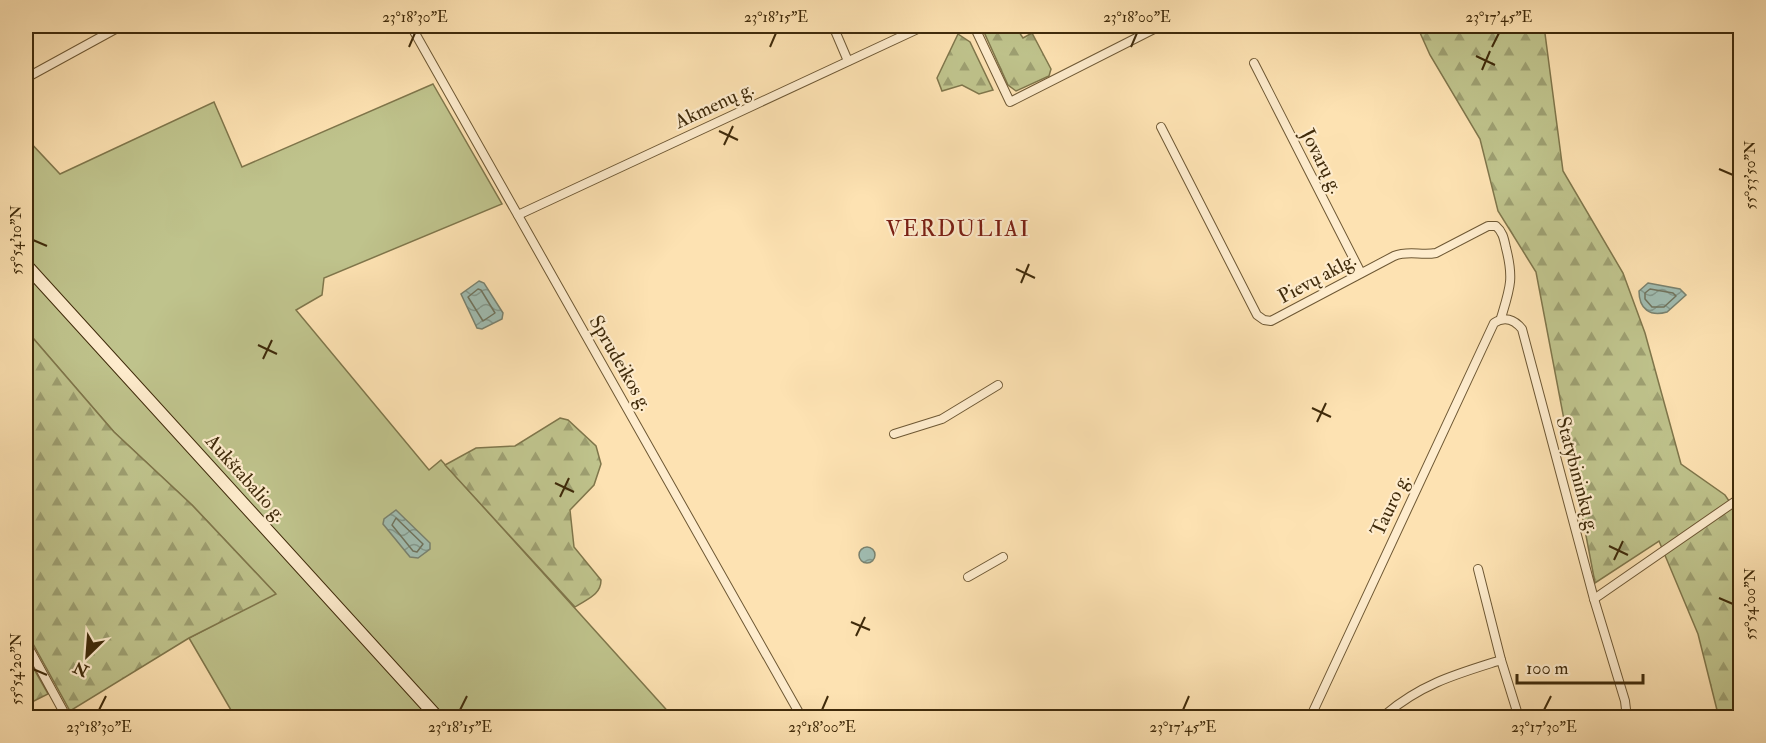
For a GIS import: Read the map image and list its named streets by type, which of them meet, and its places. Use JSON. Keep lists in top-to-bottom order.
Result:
{
  "streets": {
    "main road": ["Aukštabalio g."],
    "street": [
      "Akmenų g.",
      "Jovarų g.",
      "Pievų aklg.",
      "Sprudeikos g.",
      "Statybininkų g.",
      "Tauro g."
    ]
  },
  "crossings": [
    ["Akmenų g.", "Sprudeikos g."],
    ["Jovarų g.", "Pievų aklg."],
    ["Pievų aklg.", "Statybininkų g."],
    ["Pievų aklg.", "Tauro g."],
    ["Statybininkų g.", "Tauro g."]
  ],
  "districts": ["VERDULIAI"],
  "scale_bar": "100 m",
  "north": "bottom left",
  "coordinates": [
    "23°18'30\"E",
    "23°18'15\"E",
    "23°18'00\"E",
    "23°17'45\"E",
    "55°53'50\"N",
    "55°54'10\"N",
    "55°54'00\"N",
    "55°54'20\"N",
    "23°17'30\"E"
  ]
}
